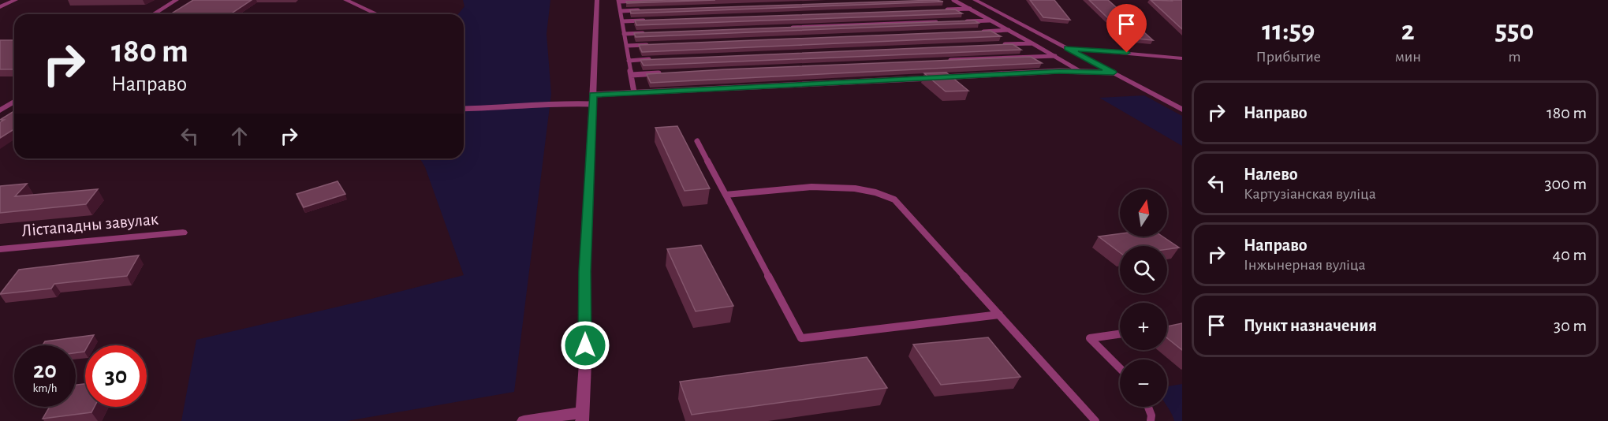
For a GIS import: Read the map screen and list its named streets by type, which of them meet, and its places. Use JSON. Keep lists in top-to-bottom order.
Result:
{
  "streets": {
    "street": ["Лістападны завулак"]
  },
  "north": "top",
  "page": {
    "eta": [
      "11:59",
      "Прибытие",
      "2",
      "мин",
      "550",
      "m"
    ],
    "turn": ["180 m", "Направо"],
    "list": [
      {
        "name": "Направо",
        "value": "180 m"
      },
      {
        "name": "Налево",
        "note": "Картузіанская вуліца",
        "value": "300 m"
      },
      {
        "name": "Направо",
        "note": "Інжынерная вуліца",
        "value": "40 m"
      },
      {
        "name": "Пункт назначения",
        "value": "30 m"
      }
    ],
    "map_buttons": ["+", "−"],
    "speed": "20 km/h",
    "limit": "30"
  }
}
